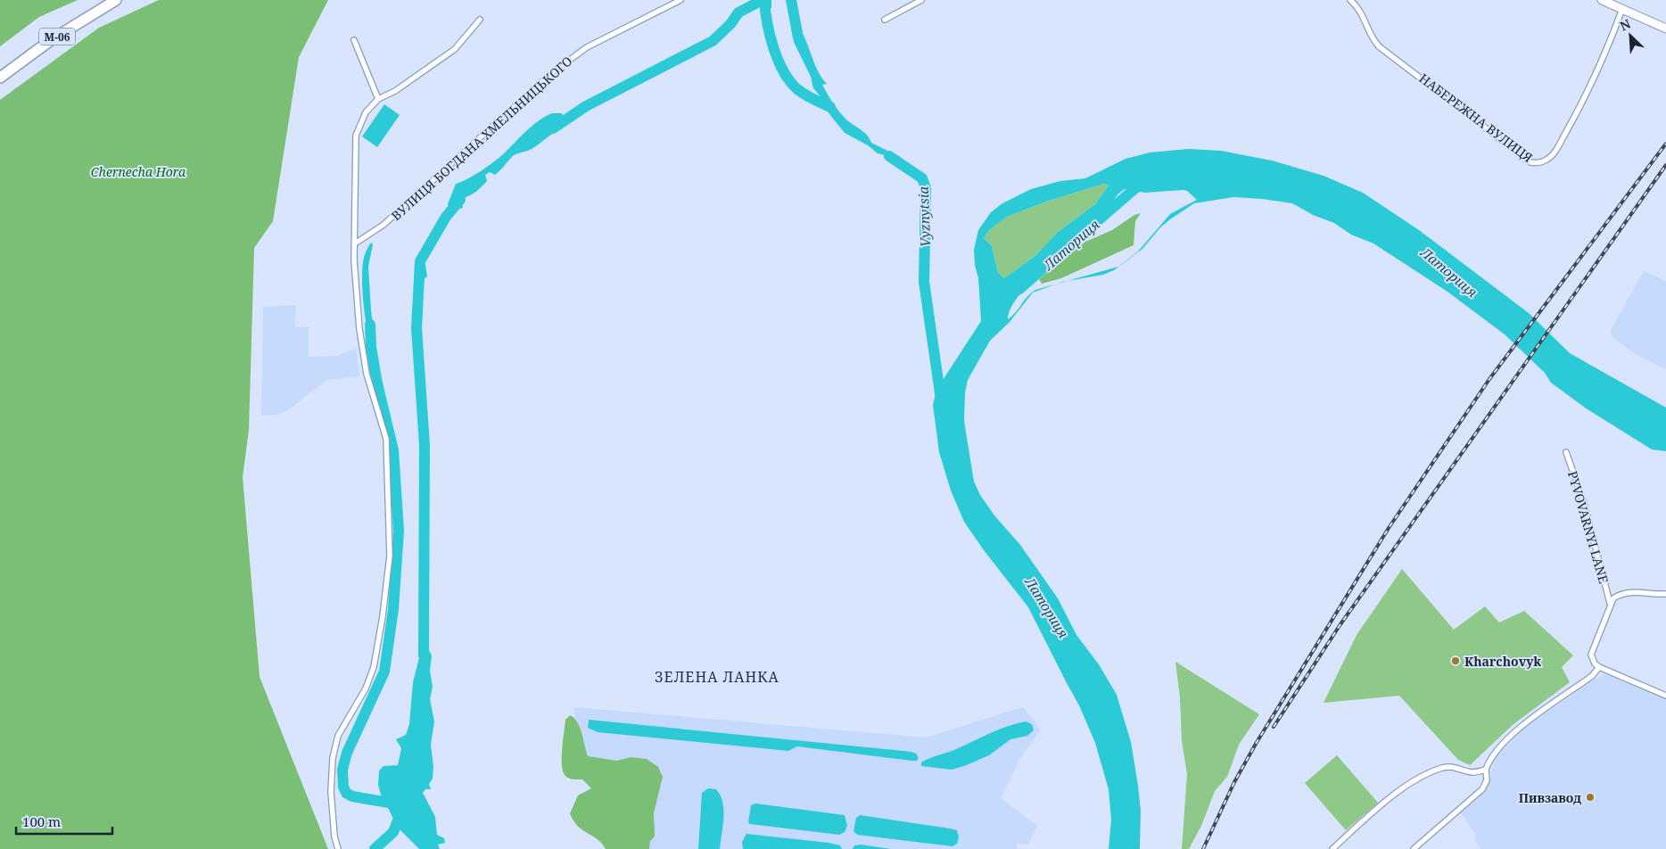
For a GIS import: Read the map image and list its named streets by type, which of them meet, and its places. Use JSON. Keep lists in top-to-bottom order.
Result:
{
  "streets": {
    "highway": ["М-06"],
    "street": ["НАБЕРЕЖНА ВУЛИЦЯ", "ВУЛИЦЯ БОГДАНА ХМЕЛЬНИЦЬКОГО", "PYVOVARNYI LANE"]
  },
  "districts": ["ЗЕЛЕНА ЛАНКА"],
  "water": ["Vyznytsia", "Латориця"],
  "parks": ["Chernecha Hora"],
  "places": ["Kharchovyk", "Пивзавод"],
  "scale_bar": "100 m",
  "north": "top left"
}
